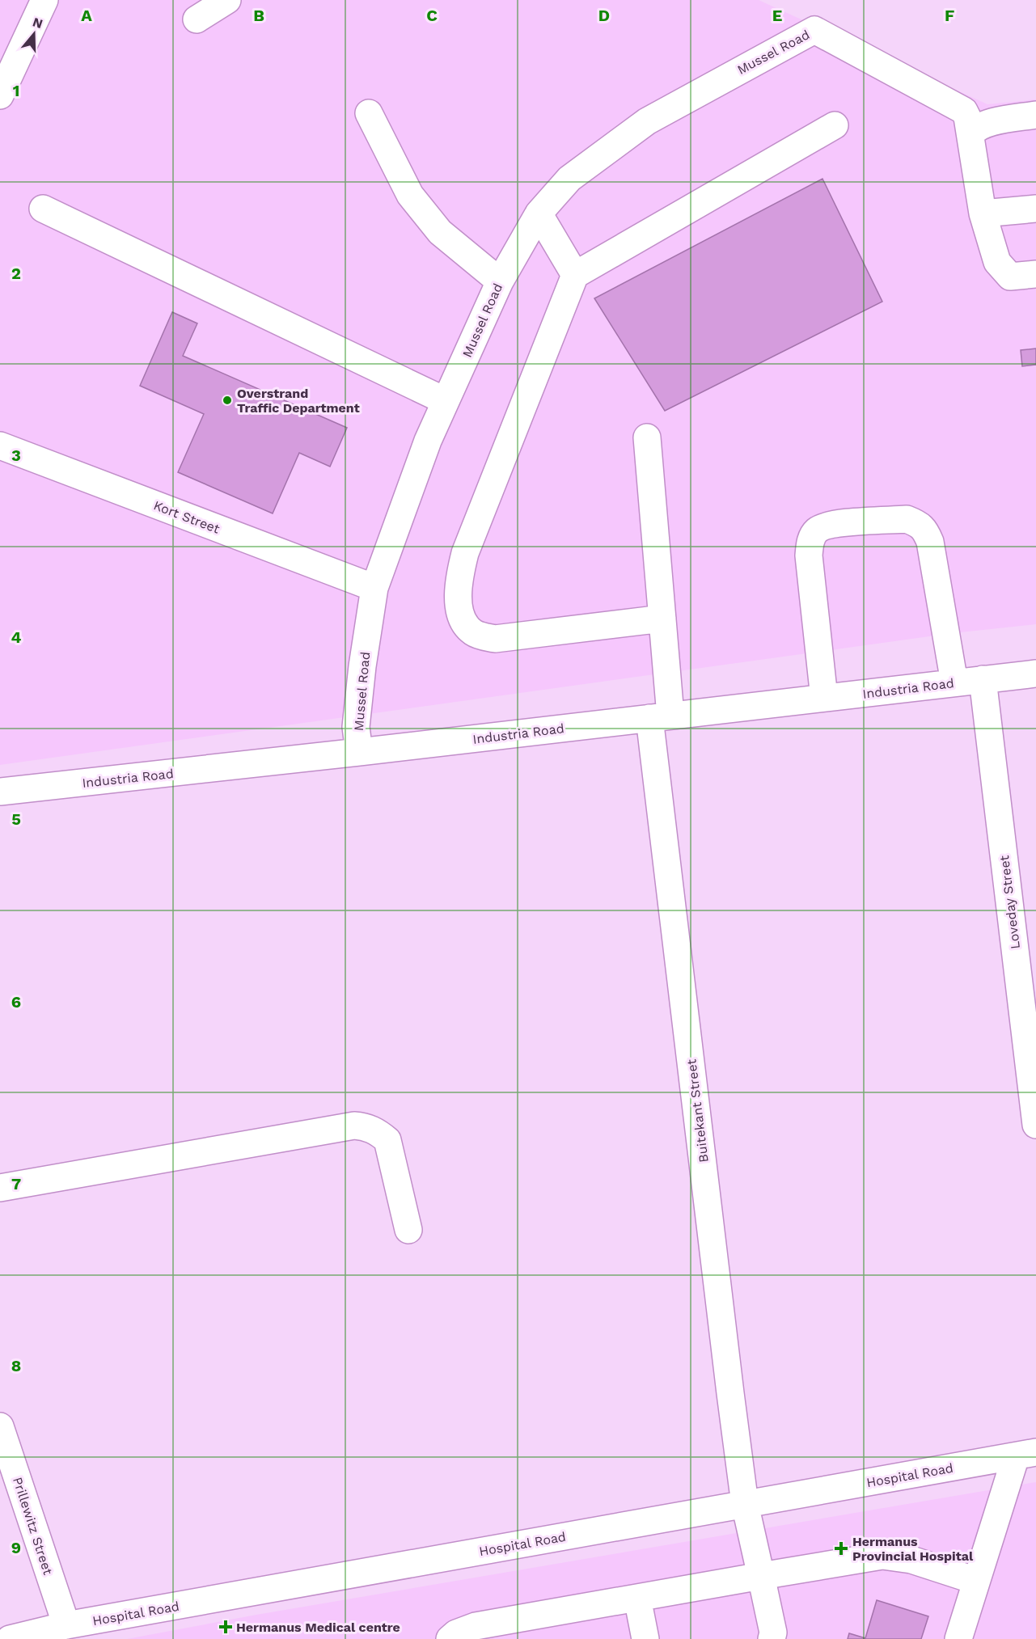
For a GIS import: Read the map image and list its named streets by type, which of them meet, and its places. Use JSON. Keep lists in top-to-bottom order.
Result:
{
  "streets": {
    "street": [
      "Mussel Road",
      "Kort Street",
      "Industria Road",
      "Loveday Street",
      "Buitekant Street",
      "Hospital Road",
      "Prillewitz Street"
    ]
  },
  "crossings": [
    ["Mussel Road", "Kort Street"],
    ["Mussel Road", "Industria Road"],
    ["Industria Road", "Loveday Street"],
    ["Industria Road", "Buitekant Street"],
    ["Buitekant Street", "Hospital Road"],
    ["Hospital Road", "Prillewitz Street"]
  ],
  "places": {
    "other": ["Overstrand Traffic Department"],
    "health": ["Hermanus Provincial Hospital", "Hermanus Medical centre"]
  },
  "north": "top",
  "grid": {
    "columns": [
      "A",
      "B",
      "C",
      "D",
      "E",
      "F"
    ],
    "rows": [
      "1",
      "2",
      "3",
      "4",
      "5",
      "6",
      "7",
      "8",
      "9"
    ]
  }
}
